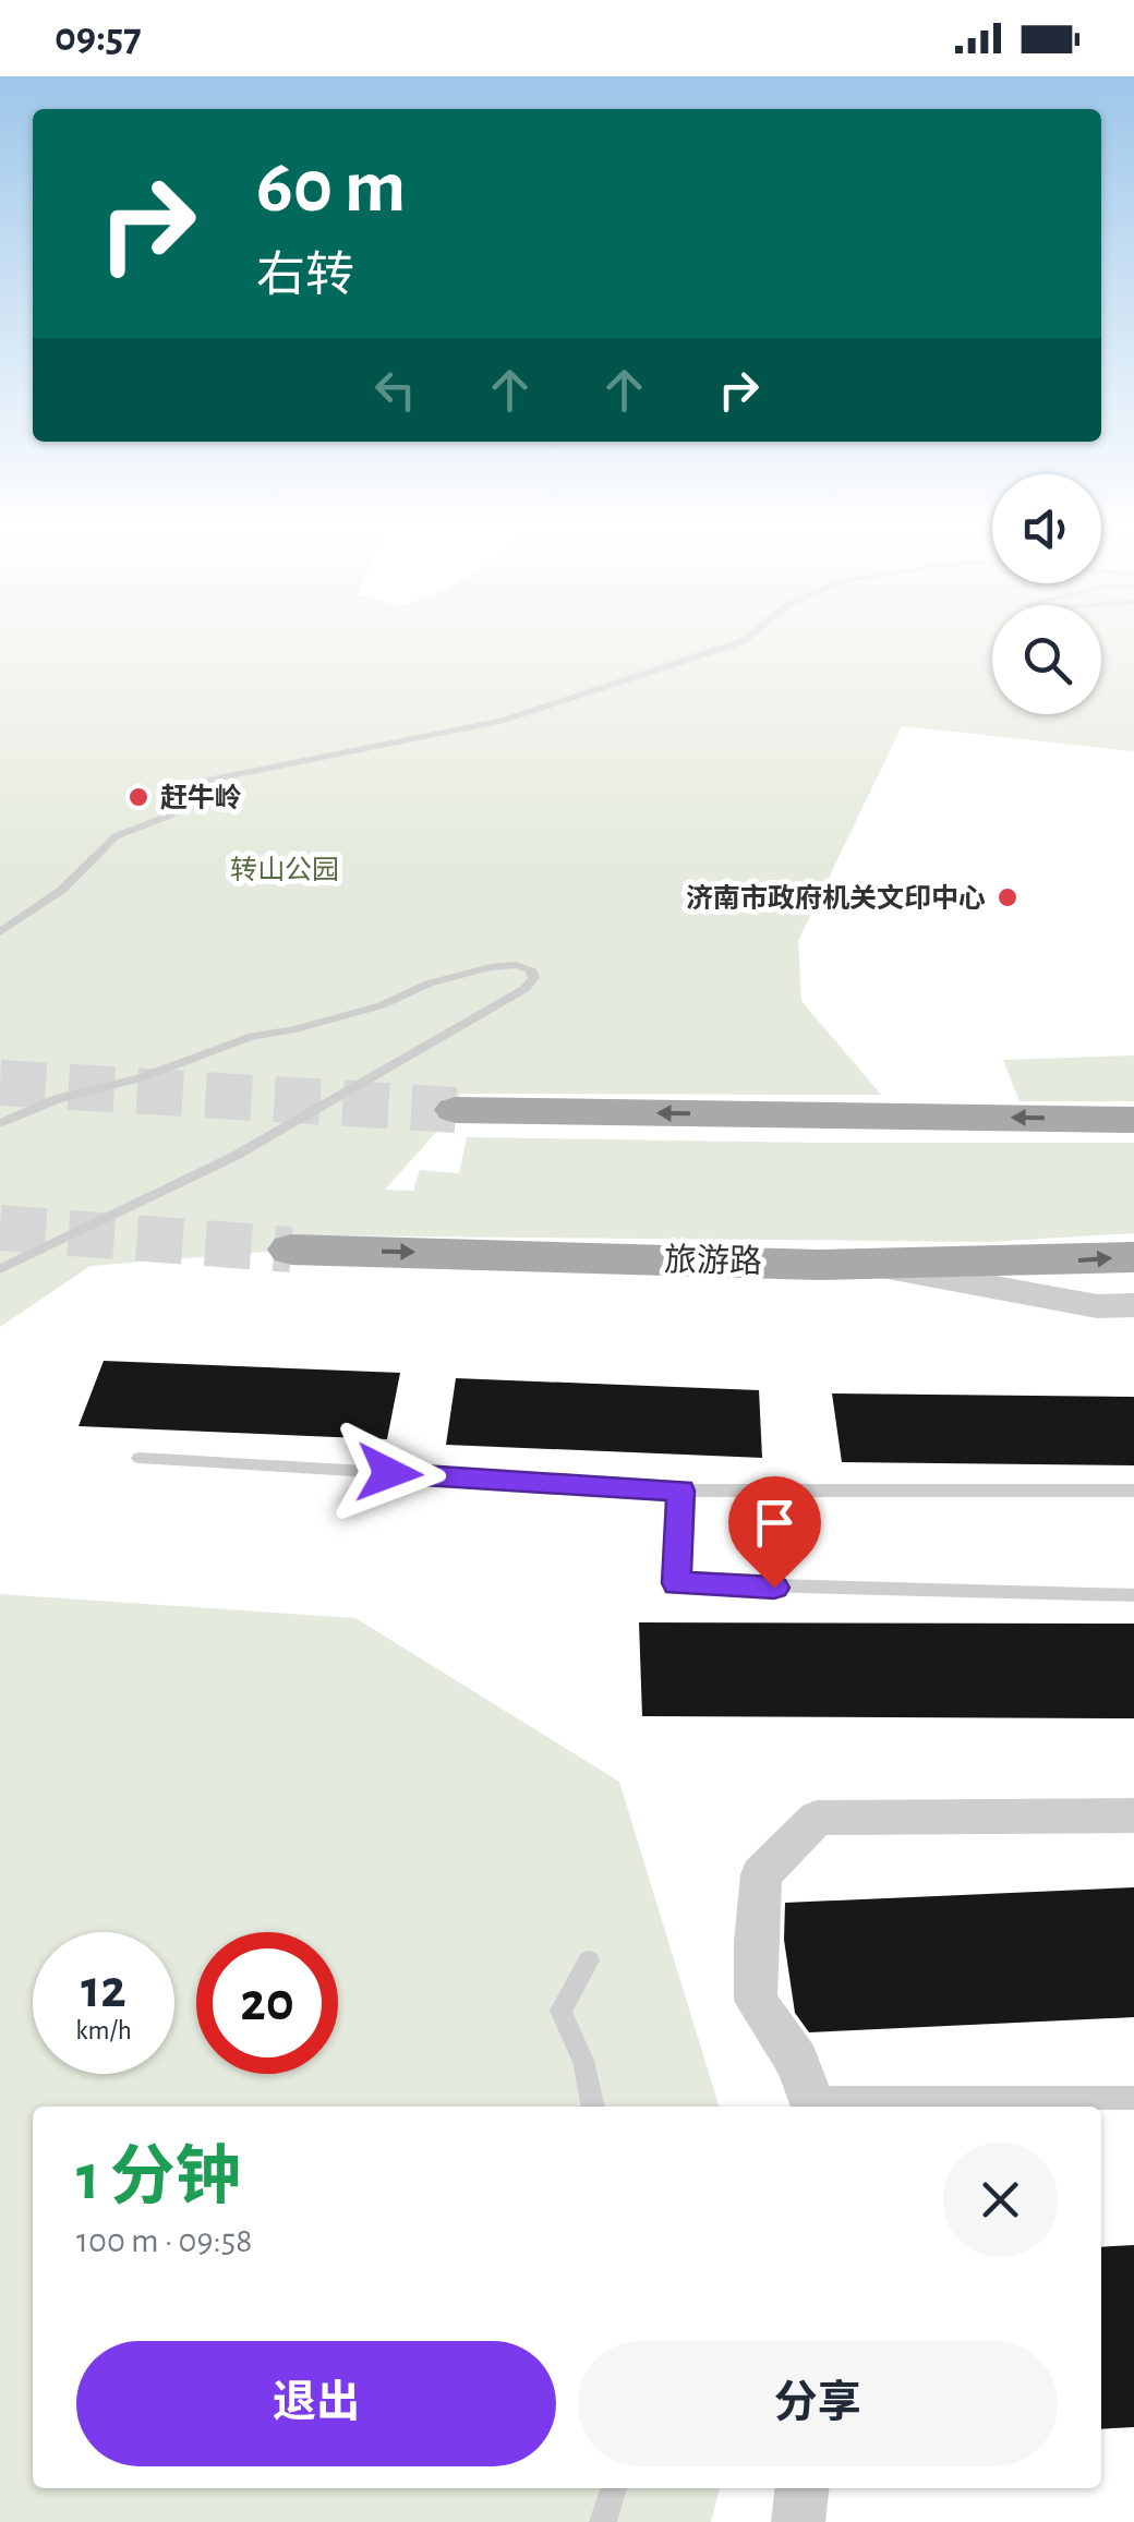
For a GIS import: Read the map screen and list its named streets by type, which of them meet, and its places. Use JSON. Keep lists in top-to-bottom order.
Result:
{
  "streets": {
    "main road": ["旅游路"]
  },
  "parks": ["转山公园"],
  "places": ["赶牛岭", "济南市政府机关文印中心"],
  "page": {
    "status": "09:57",
    "turn": ["60 m", "右转"],
    "speed": "12 km/h",
    "limit": "20",
    "heading": ["1 分钟", "100 m · 09:58"],
    "buttons": ["退出", "分享"]
  }
}
